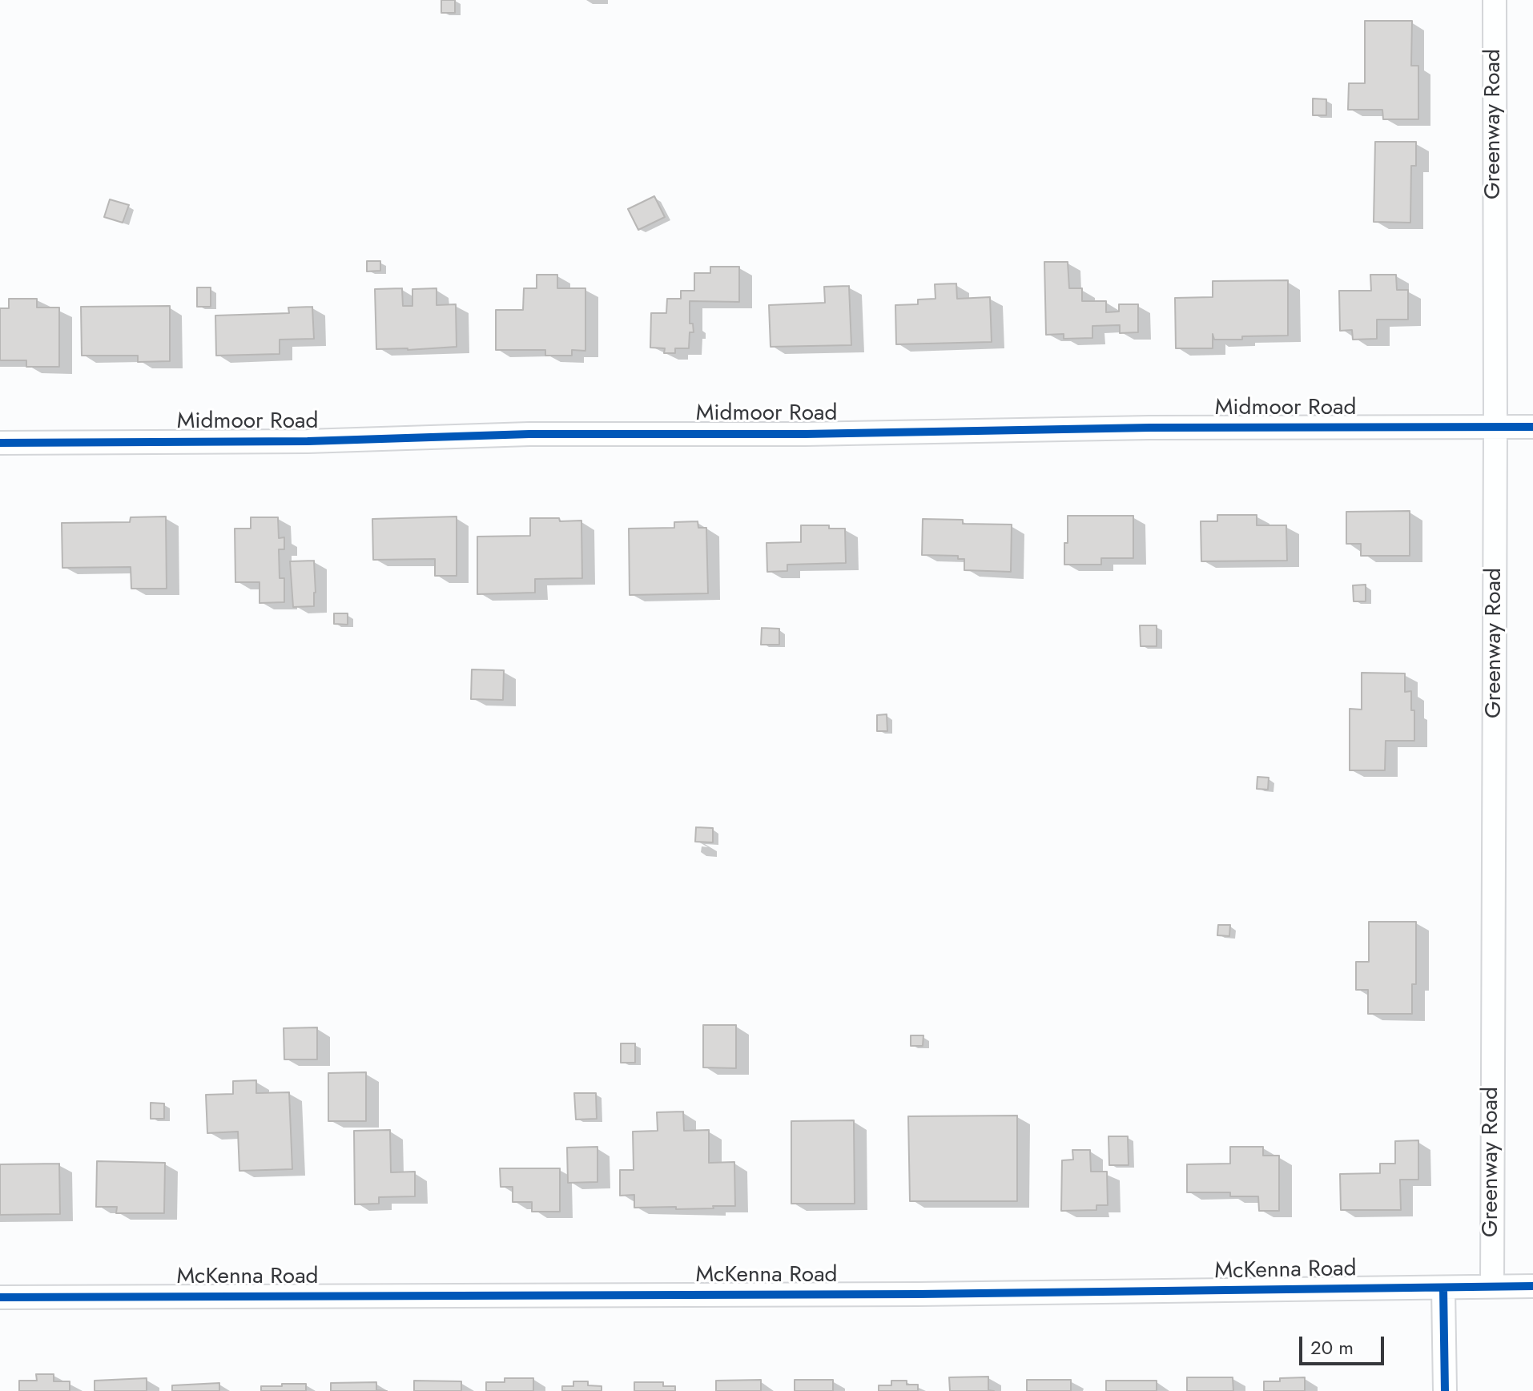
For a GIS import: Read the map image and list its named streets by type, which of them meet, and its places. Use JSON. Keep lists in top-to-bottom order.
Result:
{
  "streets": {
    "street": ["Greenway Road", "Midmoor Road", "McKenna Road"]
  },
  "crossings": [
    ["Greenway Road", "Midmoor Road"],
    ["Greenway Road", "McKenna Road"]
  ],
  "scale_bar": "20 m"
}
